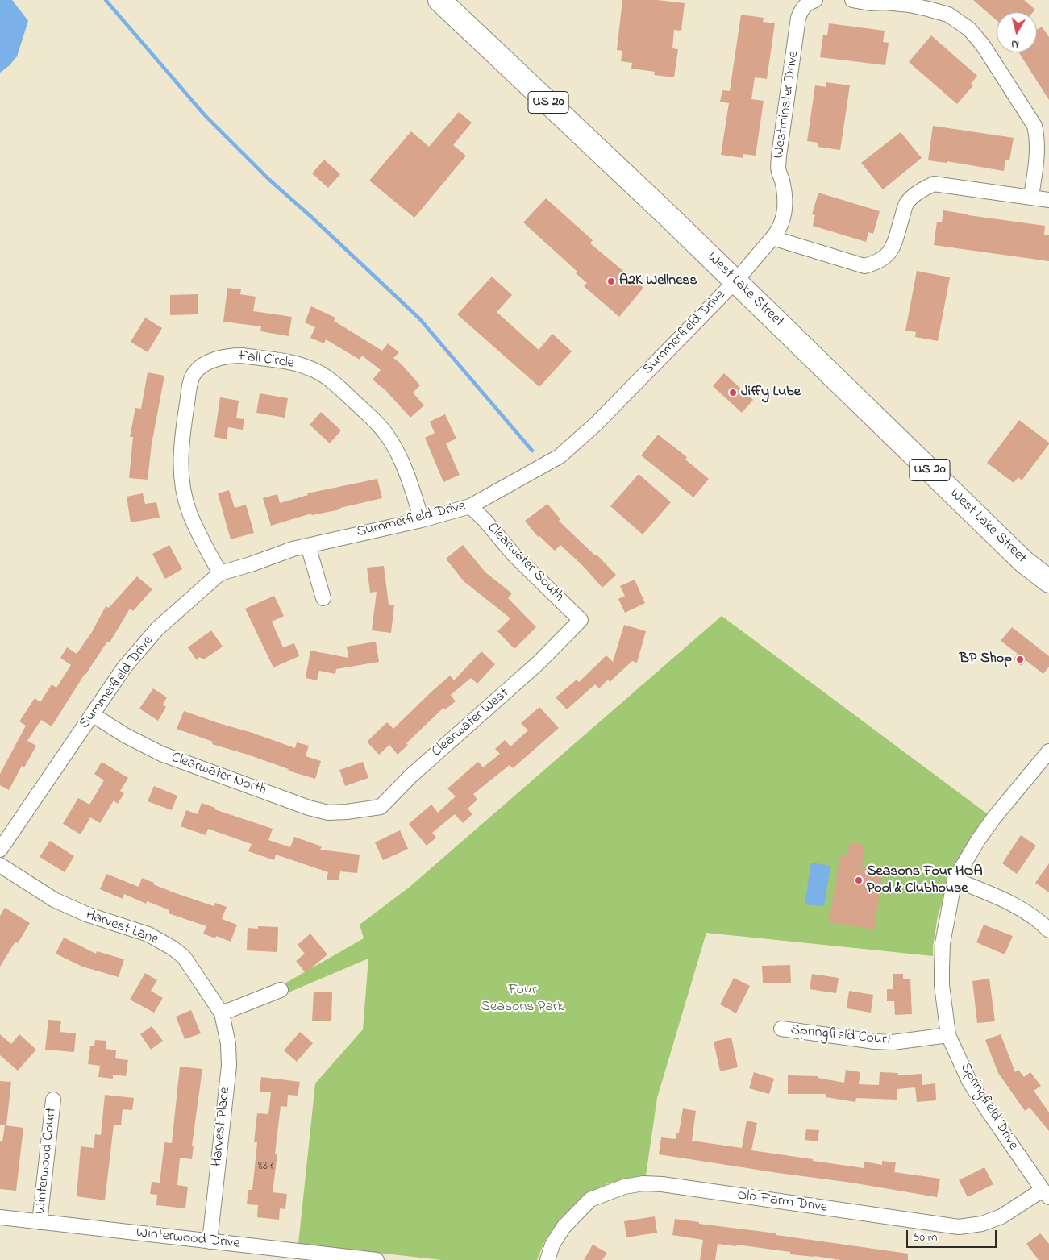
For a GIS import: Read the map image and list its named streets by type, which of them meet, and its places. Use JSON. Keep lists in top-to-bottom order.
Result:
{
  "streets": {
    "main road": ["US 20", "West Lake Street"],
    "street": [
      "Westminster Drive",
      "Summerfield Drive",
      "Fall Circle",
      "Clearwater South",
      "Clearwater West",
      "Clearwater North",
      "Harvest Lane",
      "Springfield Court",
      "Springfield Drive",
      "Harvest Place",
      "Winterwood Court",
      "Old Farm Drive",
      "Winterwood Drive"
    ]
  },
  "crossings": [
    ["Westminster Drive", "Summerfield Drive"],
    ["West Lake Street", "Summerfield Drive"],
    ["Summerfield Drive", "Fall Circle"],
    ["Summerfield Drive", "Clearwater South"],
    ["Summerfield Drive", "Clearwater North"],
    ["Clearwater South", "Clearwater West"],
    ["Clearwater West", "Clearwater North"],
    ["Harvest Lane", "Harvest Place"],
    ["Springfield Court", "Springfield Drive"],
    ["Springfield Drive", "Old Farm Drive"],
    ["Harvest Place", "Winterwood Drive"],
    ["Winterwood Court", "Winterwood Drive"]
  ],
  "parks": ["Four Seasons Park"],
  "places": [
    "A2K Wellness",
    "Jiffy Lube",
    "BP Shop",
    "Seasons Four HOA Pool & Clubhouse"
  ],
  "house_numbers": ["834"],
  "scale_bar": "50 m",
  "north": "bottom"
}
